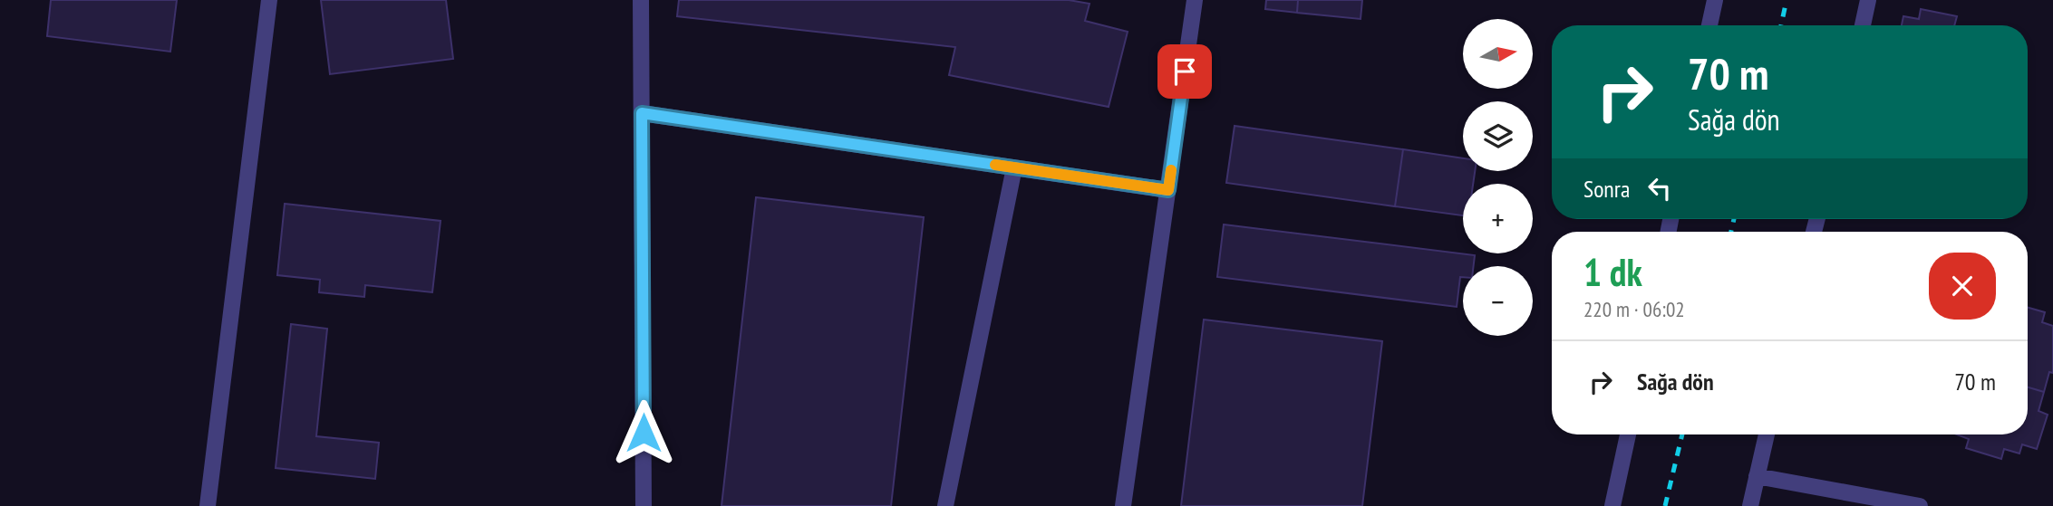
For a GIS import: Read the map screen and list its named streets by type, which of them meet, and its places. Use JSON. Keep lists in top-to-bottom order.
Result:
{
  "north": "right",
  "page": {
    "map_buttons": ["+", "−"],
    "turn": ["70 m", "Sağa dön"],
    "then": "Sonra",
    "heading": ["1 dk", "220 m · 06:02"],
    "list": [
      {
        "name": "Sağa dön",
        "value": "70 m"
      }
    ]
  }
}
